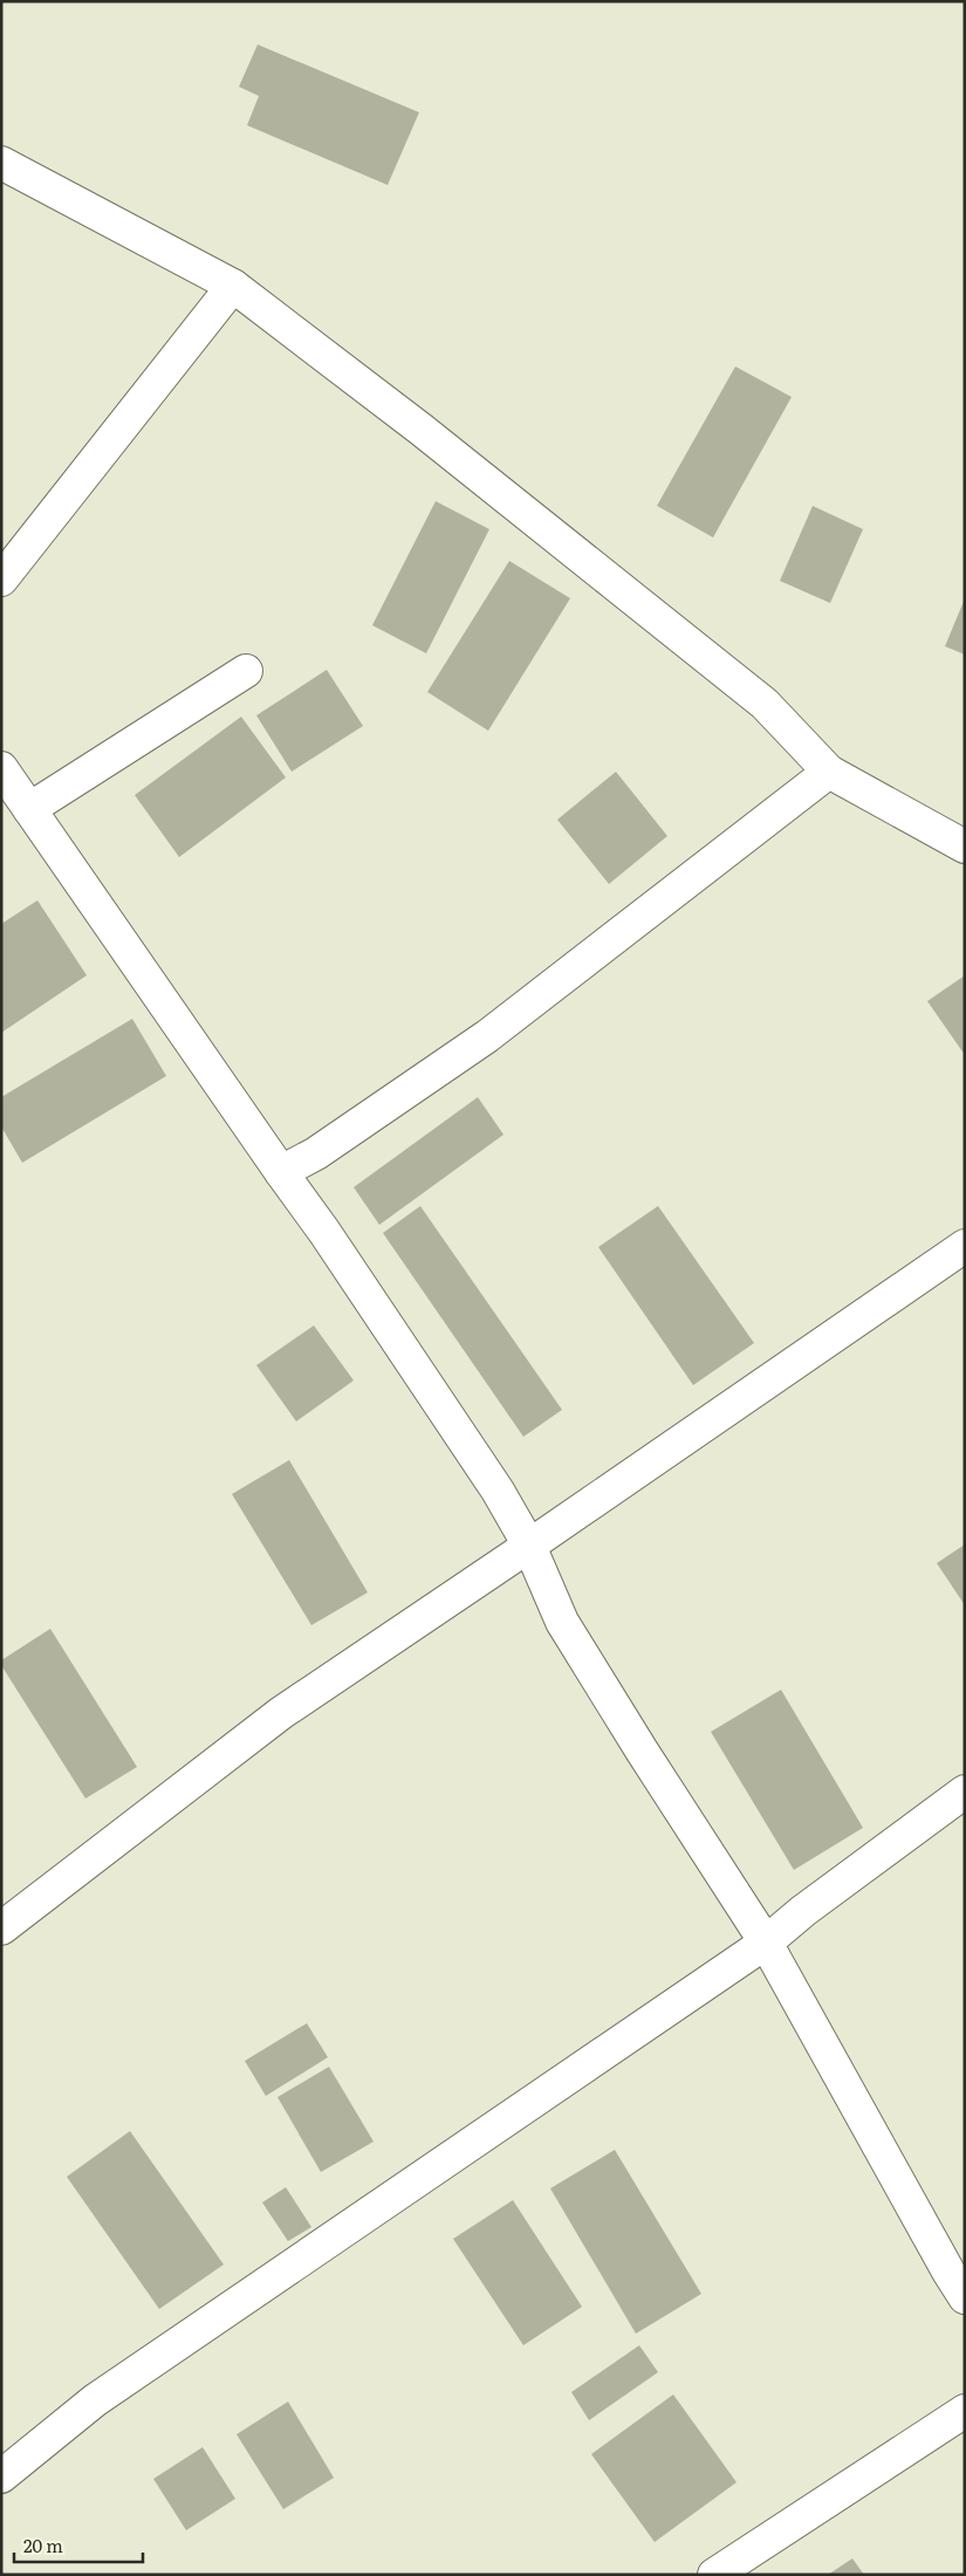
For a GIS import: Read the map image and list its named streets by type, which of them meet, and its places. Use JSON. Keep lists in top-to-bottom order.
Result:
{
  "scale_bar": "20 m"
}
